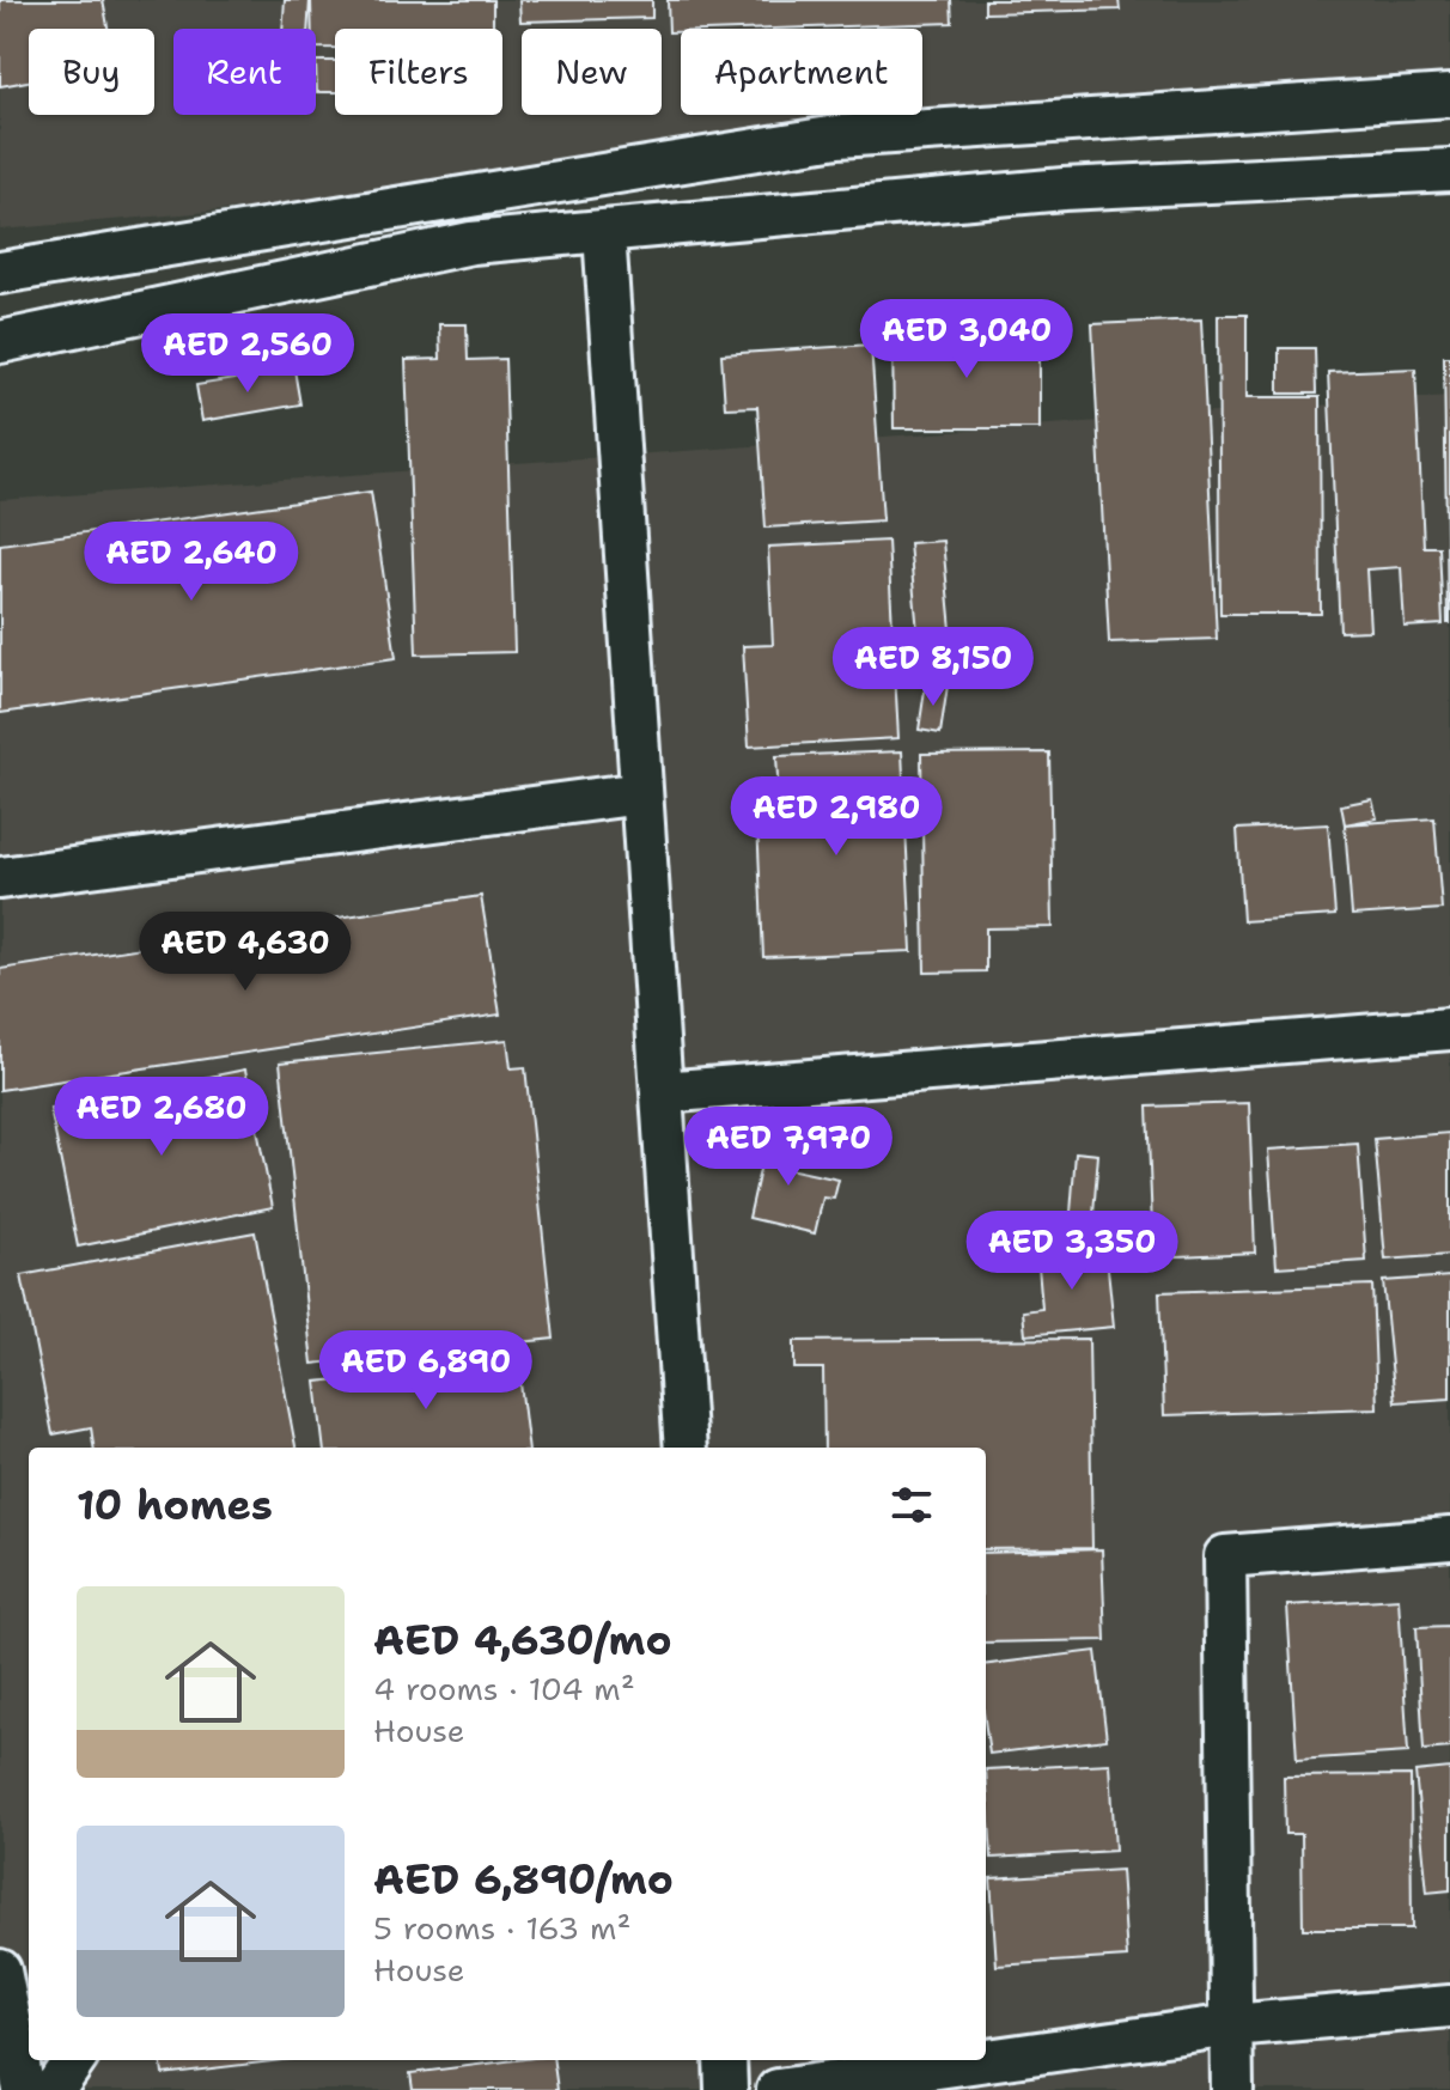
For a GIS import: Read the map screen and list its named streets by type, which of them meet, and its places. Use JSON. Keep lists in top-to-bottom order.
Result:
{
  "page": {
    "chip": [
      "Buy",
      "Rent",
      "Filters",
      "New",
      "Apartment"
    ],
    "price": [
      "AED 3,040",
      "AED 2,560",
      "AED 2,640",
      "AED 8,150",
      "AED 2,980",
      "AED 4,630",
      "AED 2,680",
      "AED 7,970",
      "AED 3,350",
      "AED 6,890"
    ],
    "heading": "10 homes",
    "list": [
      {
        "name": "AED 4,630/mo",
        "note": "4 rooms · 104 m² · House"
      },
      {
        "name": "AED 6,890/mo",
        "note": "5 rooms · 163 m² · House"
      }
    ]
  }
}
